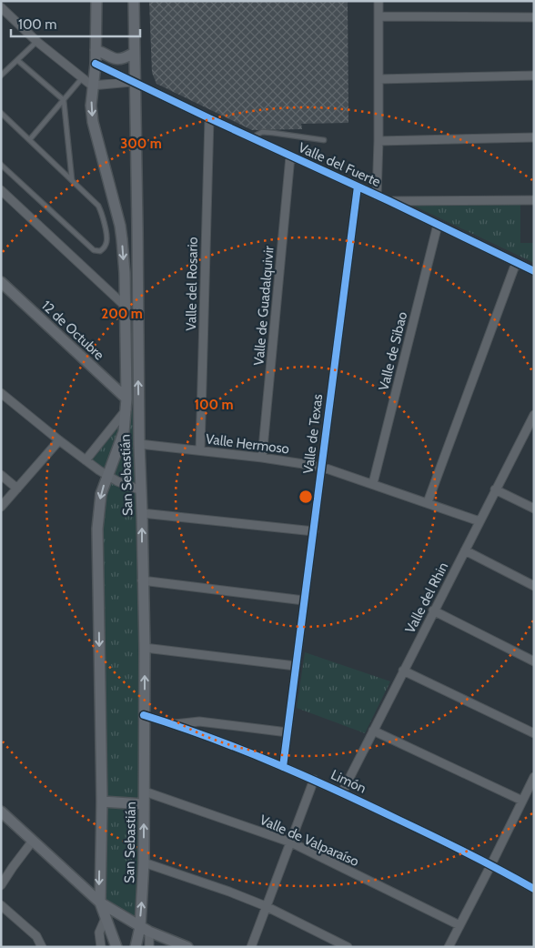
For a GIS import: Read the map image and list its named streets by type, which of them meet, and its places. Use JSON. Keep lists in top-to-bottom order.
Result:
{
  "streets": {
    "main road": ["12 de Octubre", "San Sebastián"],
    "street": [
      "Valle del Fuerte",
      "Valle del Rosario",
      "Valle de Guadalquivir",
      "Valle de Sibao",
      "Valle de Texas",
      "Valle Hermoso",
      "Valle del Rhin",
      "Limón",
      "Valle de Valparaíso"
    ]
  },
  "crossings": [
    ["Valle del Fuerte", "Valle del Rosario"],
    ["Valle del Fuerte", "Valle de Guadalquivir"],
    ["Valle del Fuerte", "Valle de Sibao"],
    ["Valle del Fuerte", "Valle de Texas"],
    ["Valle del Fuerte", "San Sebastián"],
    ["Valle del Rosario", "Valle Hermoso"],
    ["Valle de Guadalquivir", "Valle Hermoso"],
    ["12 de Octubre", "San Sebastián"],
    ["Valle de Sibao", "Valle Hermoso"],
    ["Valle de Texas", "Valle Hermoso"],
    ["Valle de Texas", "Limón"],
    ["Valle Hermoso", "San Sebastián"],
    ["Valle Hermoso", "Valle del Rhin"],
    ["San Sebastián", "Limón"],
    ["San Sebastián", "Valle de Valparaíso"],
    ["Valle del Rhin", "Limón"]
  ],
  "scale_bar": "100 m",
  "rings": ["300 m", "200 m", "100 m"]
}
